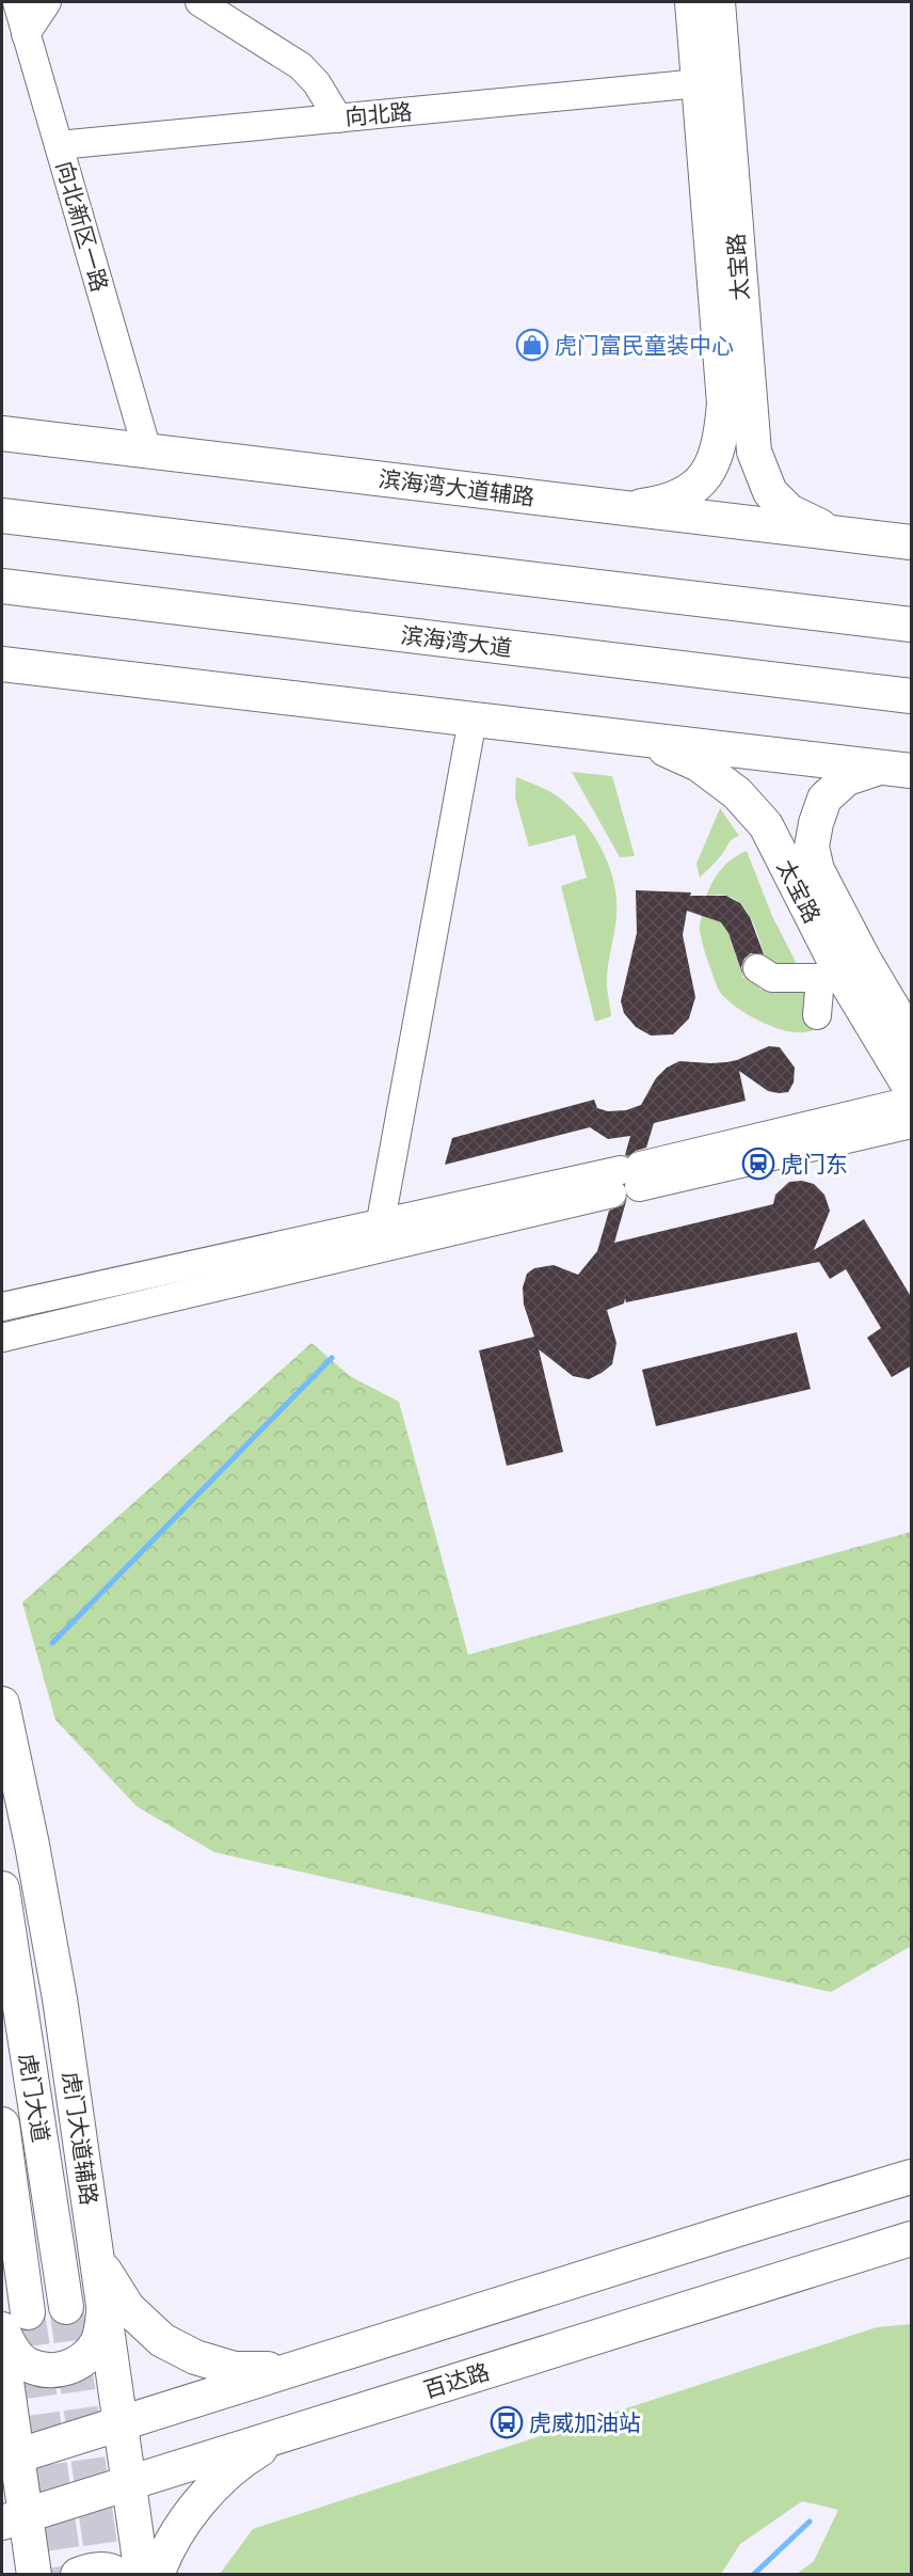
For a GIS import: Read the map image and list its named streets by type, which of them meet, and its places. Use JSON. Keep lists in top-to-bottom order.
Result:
{
  "streets": {
    "main road": [
      "太宝路",
      "滨海湾大道辅路",
      "滨海湾大道",
      "虎门大道",
      "虎门大道辅路",
      "百达路"
    ],
    "street": ["向北路", "向北新区一路"]
  },
  "crossings": [
    ["向北路", "向北新区一路"],
    ["向北路", "太宝路"],
    ["向北新区一路", "滨海湾大道辅路"],
    ["太宝路", "滨海湾大道辅路"],
    ["虎门大道辅路", "百达路"]
  ],
  "places": {
    "shop": ["虎门富民童装中心"],
    "station": ["虎门东"],
    "bus stop": ["虎威加油站"]
  }
}
